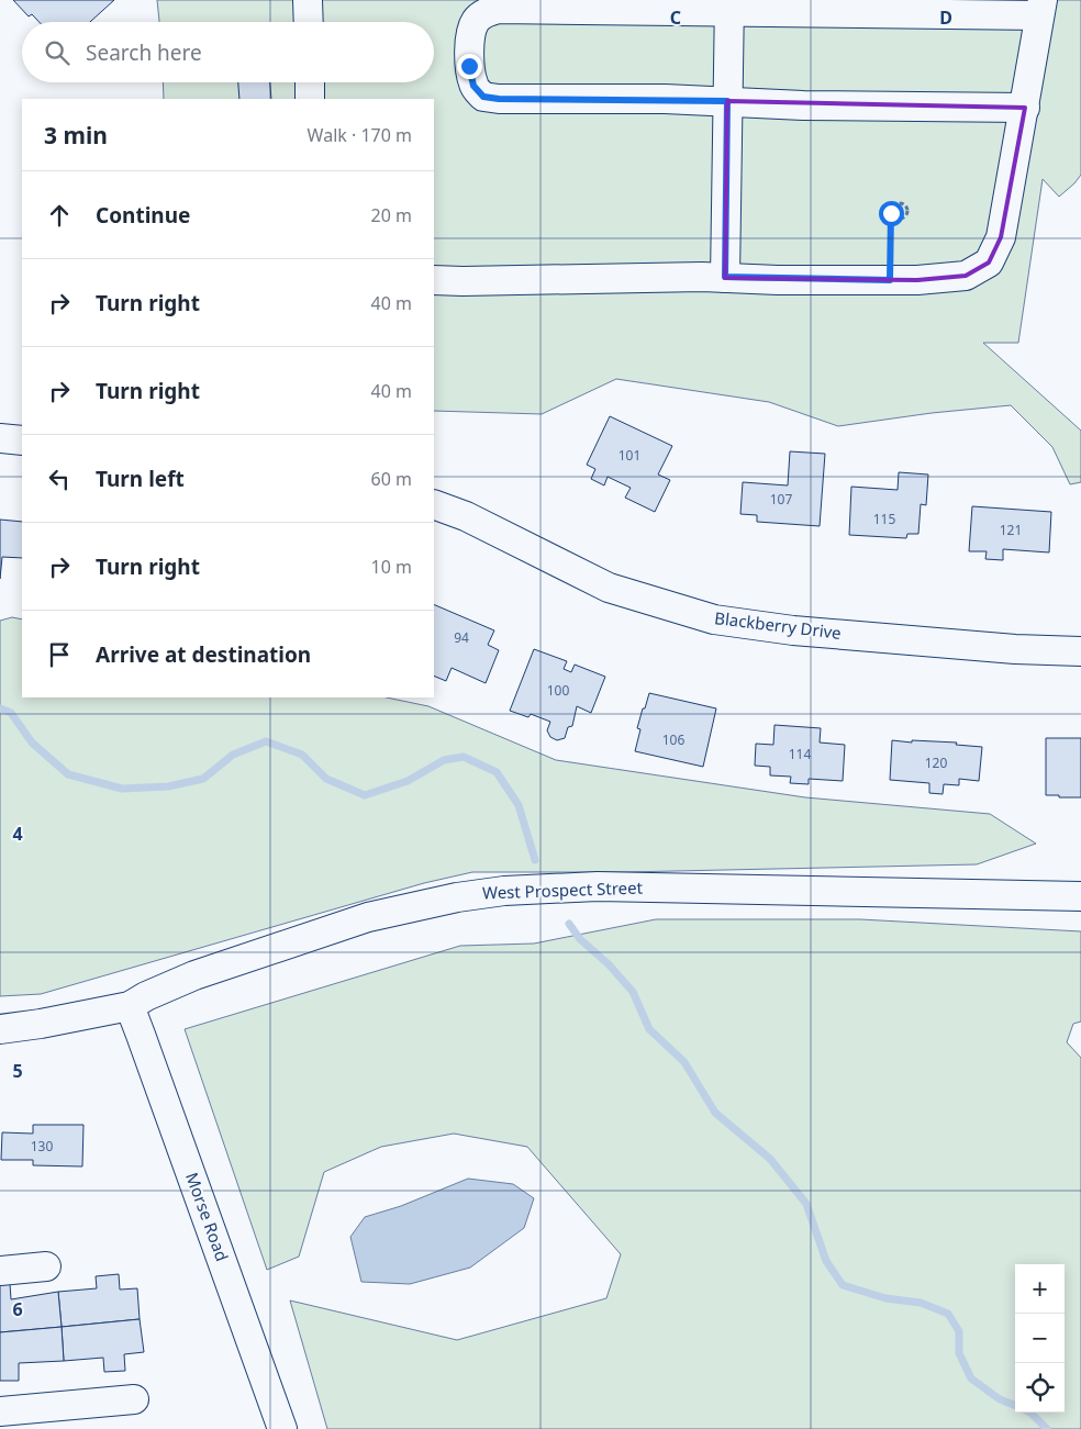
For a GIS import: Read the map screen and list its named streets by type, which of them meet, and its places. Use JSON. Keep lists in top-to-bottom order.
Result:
{
  "streets": {
    "street": ["Blackberry Drive", "West Prospect Street", "Morse Road"]
  },
  "crossings": [
    ["West Prospect Street", "Morse Road"]
  ],
  "house_numbers": [
    "101",
    "107",
    "115",
    "121",
    "94",
    "100",
    "106",
    "114",
    "120",
    "130"
  ],
  "page": {
    "search": "Search here",
    "heading": ["3 min", "Walk · 170 m"],
    "list": [
      ["Continue", "20 m"],
      ["Turn right", "40 m"],
      ["Turn right", "40 m"],
      ["Turn left", "60 m"],
      ["Turn right", "10 m"],
      "Arrive at destination"
    ],
    "map_buttons": ["+", "−"]
  },
  "grid": {
    "columns": ["C", "D"],
    "rows": ["4", "5", "6"]
  }
}
